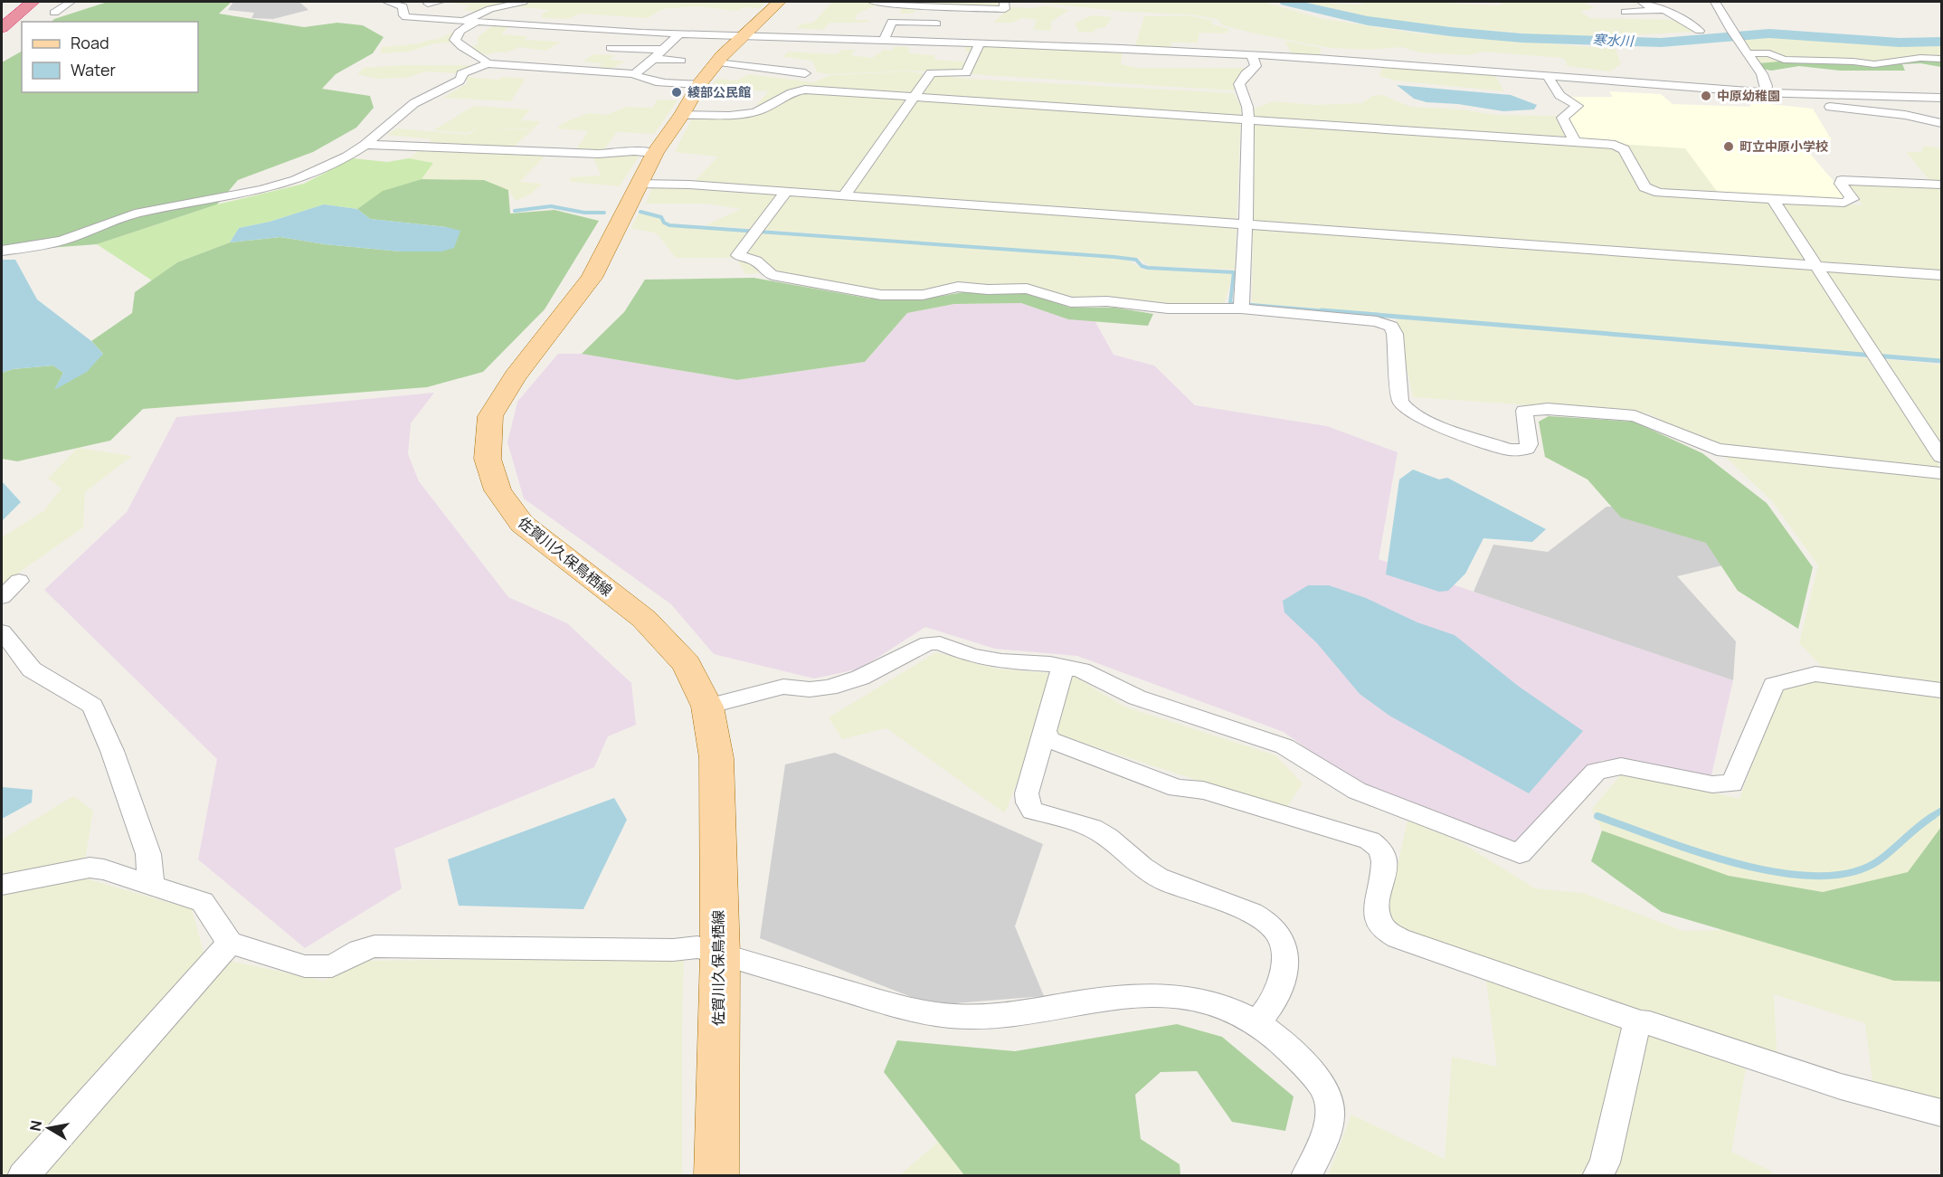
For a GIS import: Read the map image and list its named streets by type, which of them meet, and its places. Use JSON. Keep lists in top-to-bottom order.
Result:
{
  "streets": {
    "main road": ["佐賀川久保鳥栖線"]
  },
  "water": ["寒水川"],
  "places": ["綾部公民館", "中原幼稚園", "町立中原小学校"],
  "legend": ["Road", "Water"],
  "north": "left"
}
